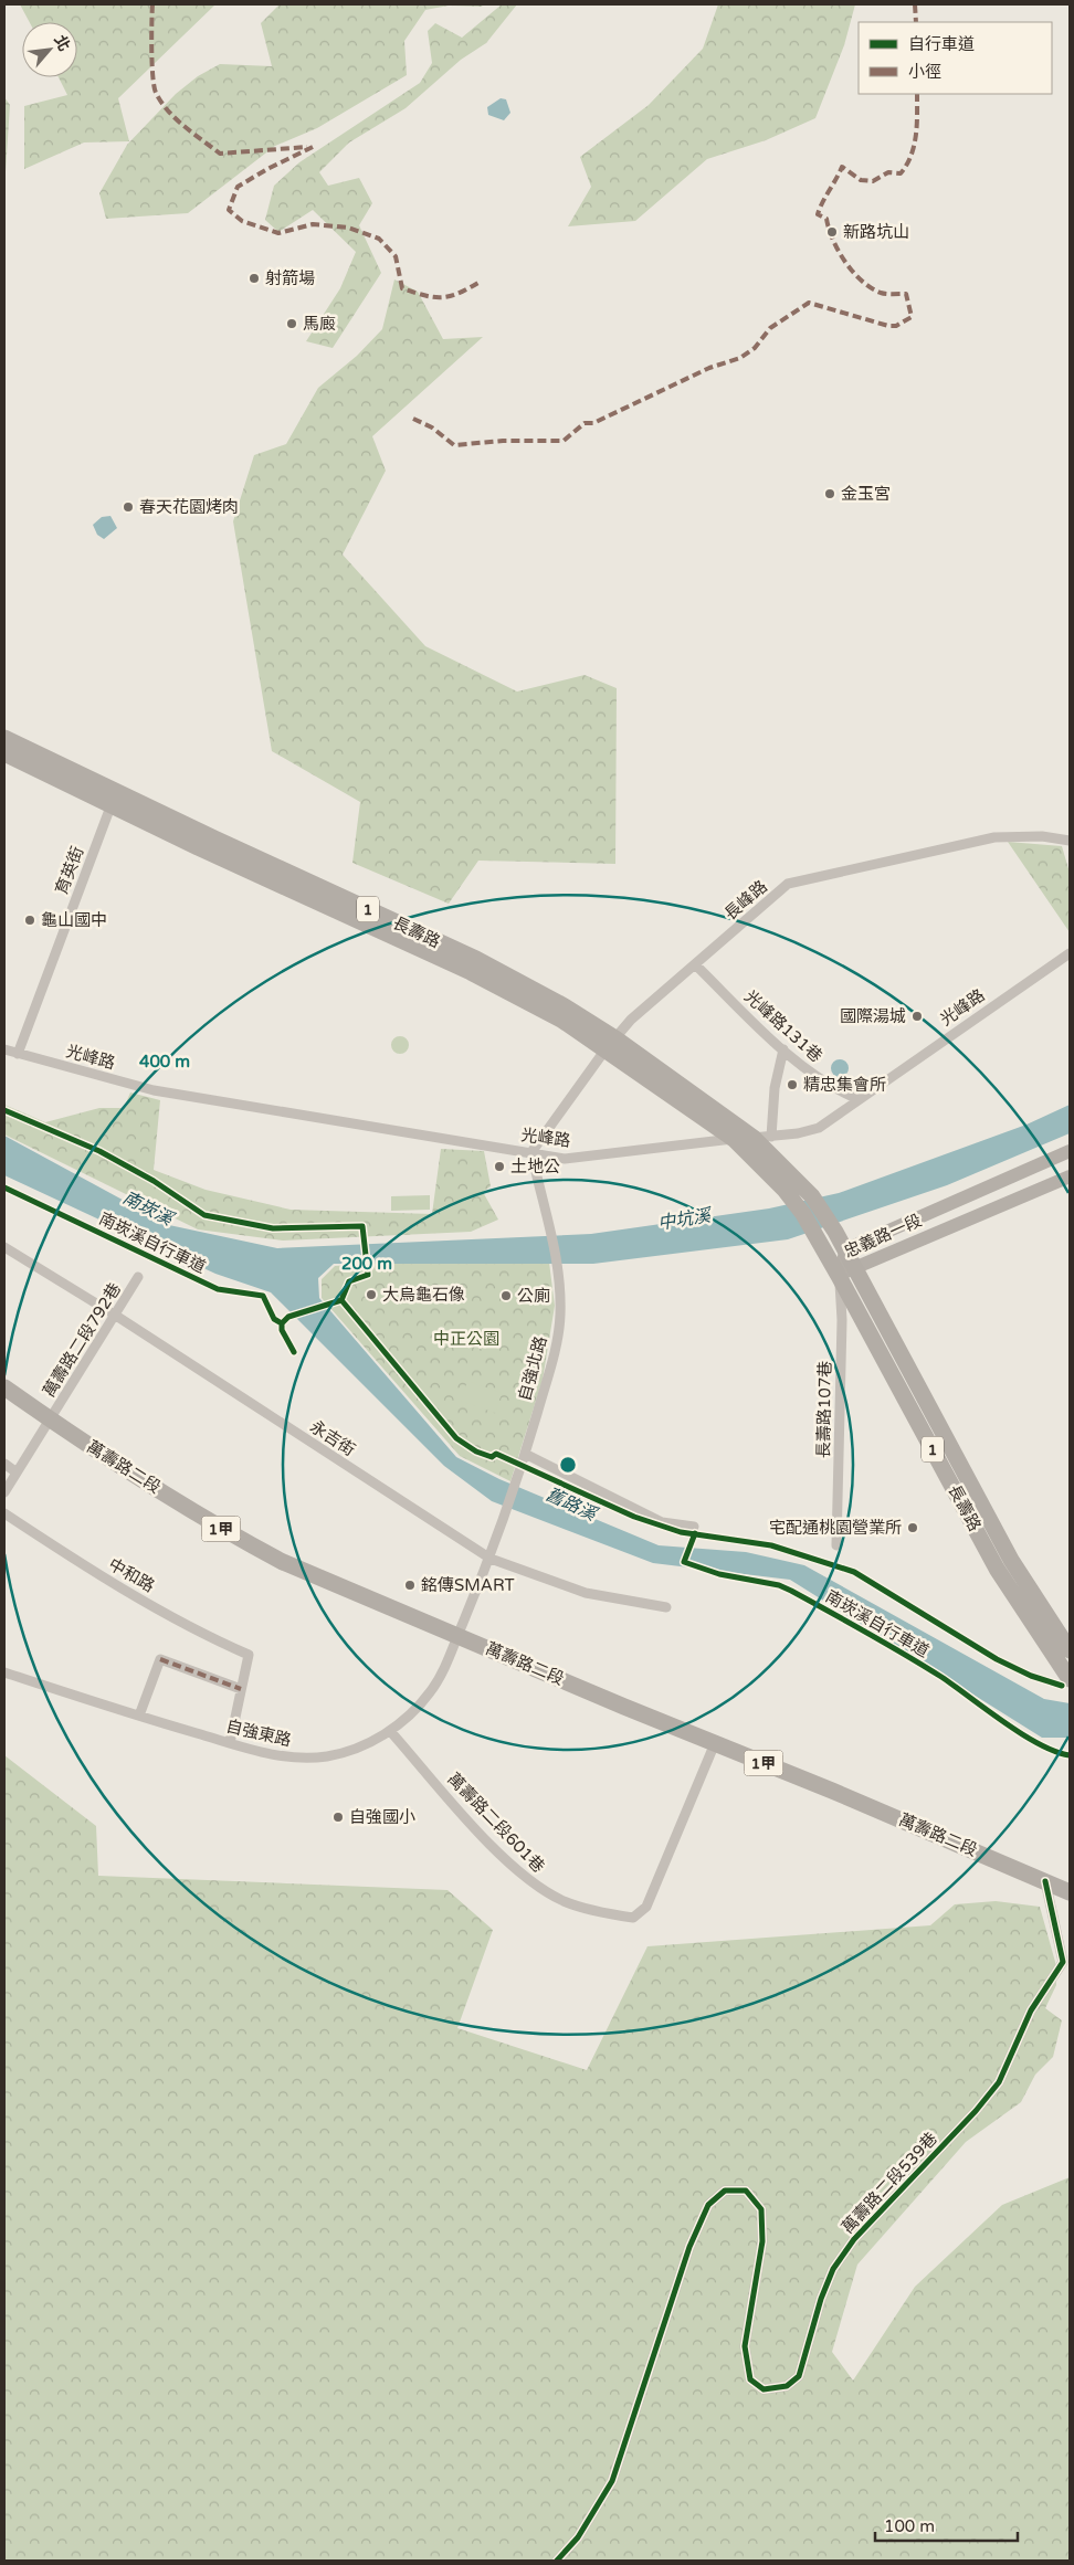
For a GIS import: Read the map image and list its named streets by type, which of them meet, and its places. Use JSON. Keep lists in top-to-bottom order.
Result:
{
  "streets": {
    "main road": [
      "1",
      "長壽路",
      "忠義路一段",
      "萬壽路二段",
      "1甲"
    ],
    "street": [
      "育英街",
      "長峰路",
      "光峰路",
      "光峰路131巷",
      "萬壽路二段792巷",
      "自強北路",
      "長壽路107巷",
      "永吉街",
      "中和路",
      "自強東路",
      "萬壽路二段601巷",
      "萬壽路二段539巷"
    ],
    "cycle path": ["南崁溪自行車道"]
  },
  "crossings": [
    ["育英街", "長壽路"],
    ["育英街", "光峰路"],
    ["長峰路", "長壽路"],
    ["長峰路", "光峰路"],
    ["長峰路", "光峰路131巷"],
    ["長峰路", "自強北路"],
    ["長壽路", "光峰路"],
    ["長壽路", "忠義路一段"],
    ["長壽路", "長壽路107巷"],
    ["光峰路", "光峰路131巷"],
    ["光峰路", "自強北路"],
    ["忠義路一段", "長壽路107巷"],
    ["萬壽路二段792巷", "永吉街"],
    ["萬壽路二段792巷", "萬壽路二段"],
    ["自強北路", "永吉街"],
    ["萬壽路二段", "自強東路"],
    ["萬壽路二段", "萬壽路二段601巷"],
    ["萬壽路二段", "萬壽路二段539巷"],
    ["自強東路", "萬壽路二段601巷"]
  ],
  "water": ["南崁溪", "中坑溪", "舊路溪"],
  "parks": ["中正公園"],
  "places": [
    "新路坑山",
    "射箭場",
    "馬廄",
    "金玉宮",
    "春天花園烤肉",
    "龜山國中",
    "國際湯城",
    "精忠集會所",
    "土地公",
    "大烏龜石像",
    "公廁",
    "宅配通桃園營業所",
    "銘傳SMART",
    "自強國小"
  ],
  "legend": ["自行車道", "小徑"],
  "scale_bar": "100 m",
  "north": "top right",
  "rings": ["400 m", "200 m"]
}
